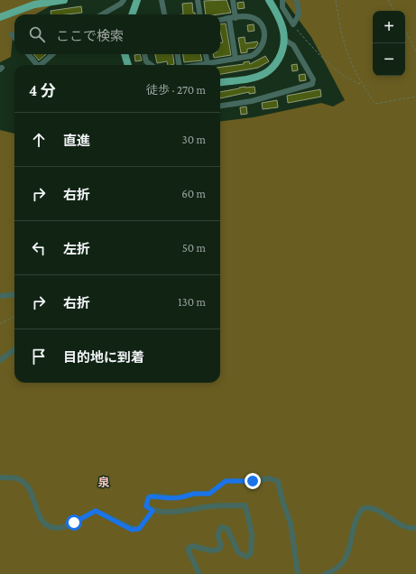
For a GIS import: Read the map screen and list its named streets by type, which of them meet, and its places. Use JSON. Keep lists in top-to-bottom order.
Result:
{
  "districts": ["泉"],
  "page": {
    "map_buttons": ["+", "−"],
    "search": "ここで検索",
    "heading": ["4 分", "徒歩 · 270 m"],
    "list": [
      ["直進", "30 m"],
      ["右折", "60 m"],
      ["左折", "50 m"],
      ["右折", "130 m"],
      "目的地に到着"
    ]
  }
}
